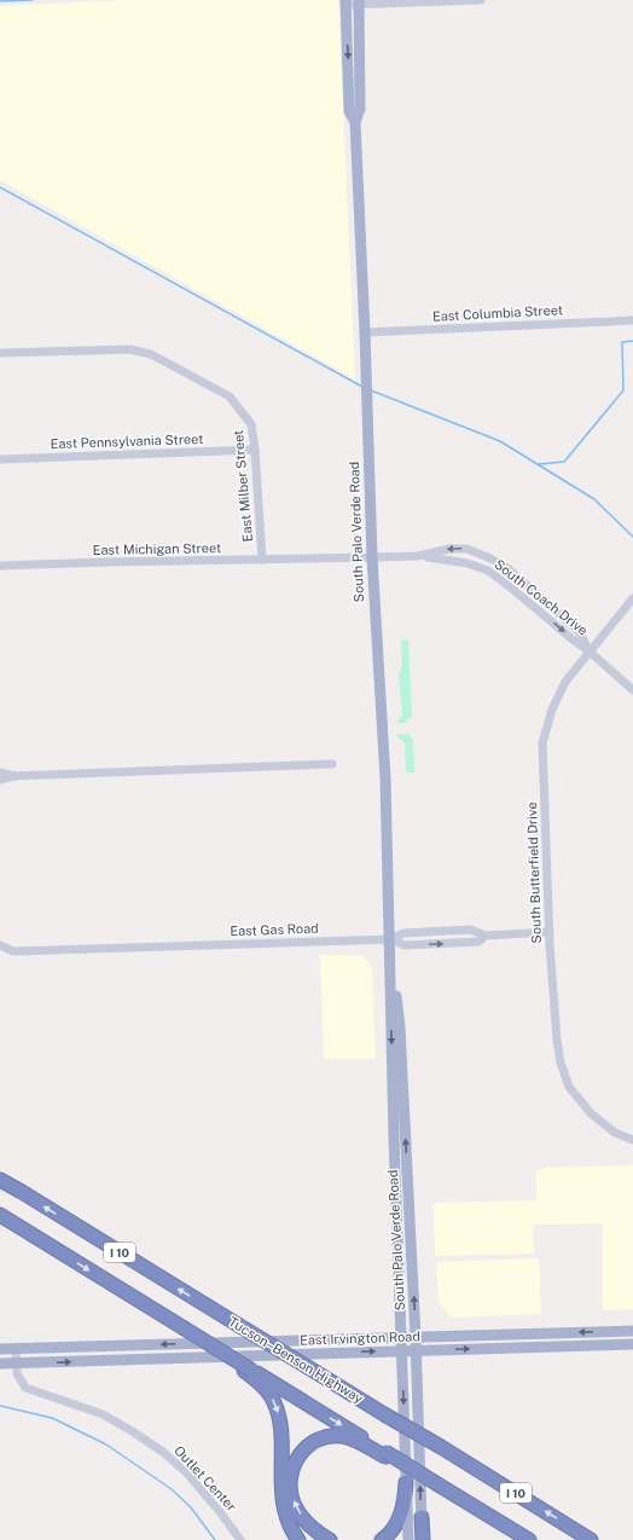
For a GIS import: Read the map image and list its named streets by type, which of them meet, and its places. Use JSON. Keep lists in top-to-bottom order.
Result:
{
  "streets": {
    "highway": ["I 10", "Tucson–Benson Highway"],
    "main road": ["South Palo Verde Road", "East Irvington Road"],
    "street": [
      "East Columbia Street",
      "East Pennsylvania Street",
      "East Milber Street",
      "East Michigan Street",
      "South Coach Drive",
      "South Butterfield Drive",
      "East Gas Road",
      "Outlet Center"
    ]
  },
  "crossings": [
    ["East Columbia Street", "South Palo Verde Road"],
    ["East Pennsylvania Street", "East Milber Street"],
    ["East Milber Street", "East Michigan Street"],
    ["South Palo Verde Road", "East Michigan Street"],
    ["South Palo Verde Road", "South Coach Drive"],
    ["South Palo Verde Road", "East Gas Road"],
    ["South Palo Verde Road", "East Irvington Road"],
    ["East Michigan Street", "South Coach Drive"],
    ["South Coach Drive", "South Butterfield Drive"],
    ["South Butterfield Drive", "East Gas Road"],
    ["East Irvington Road", "Outlet Center"]
  ]
}
